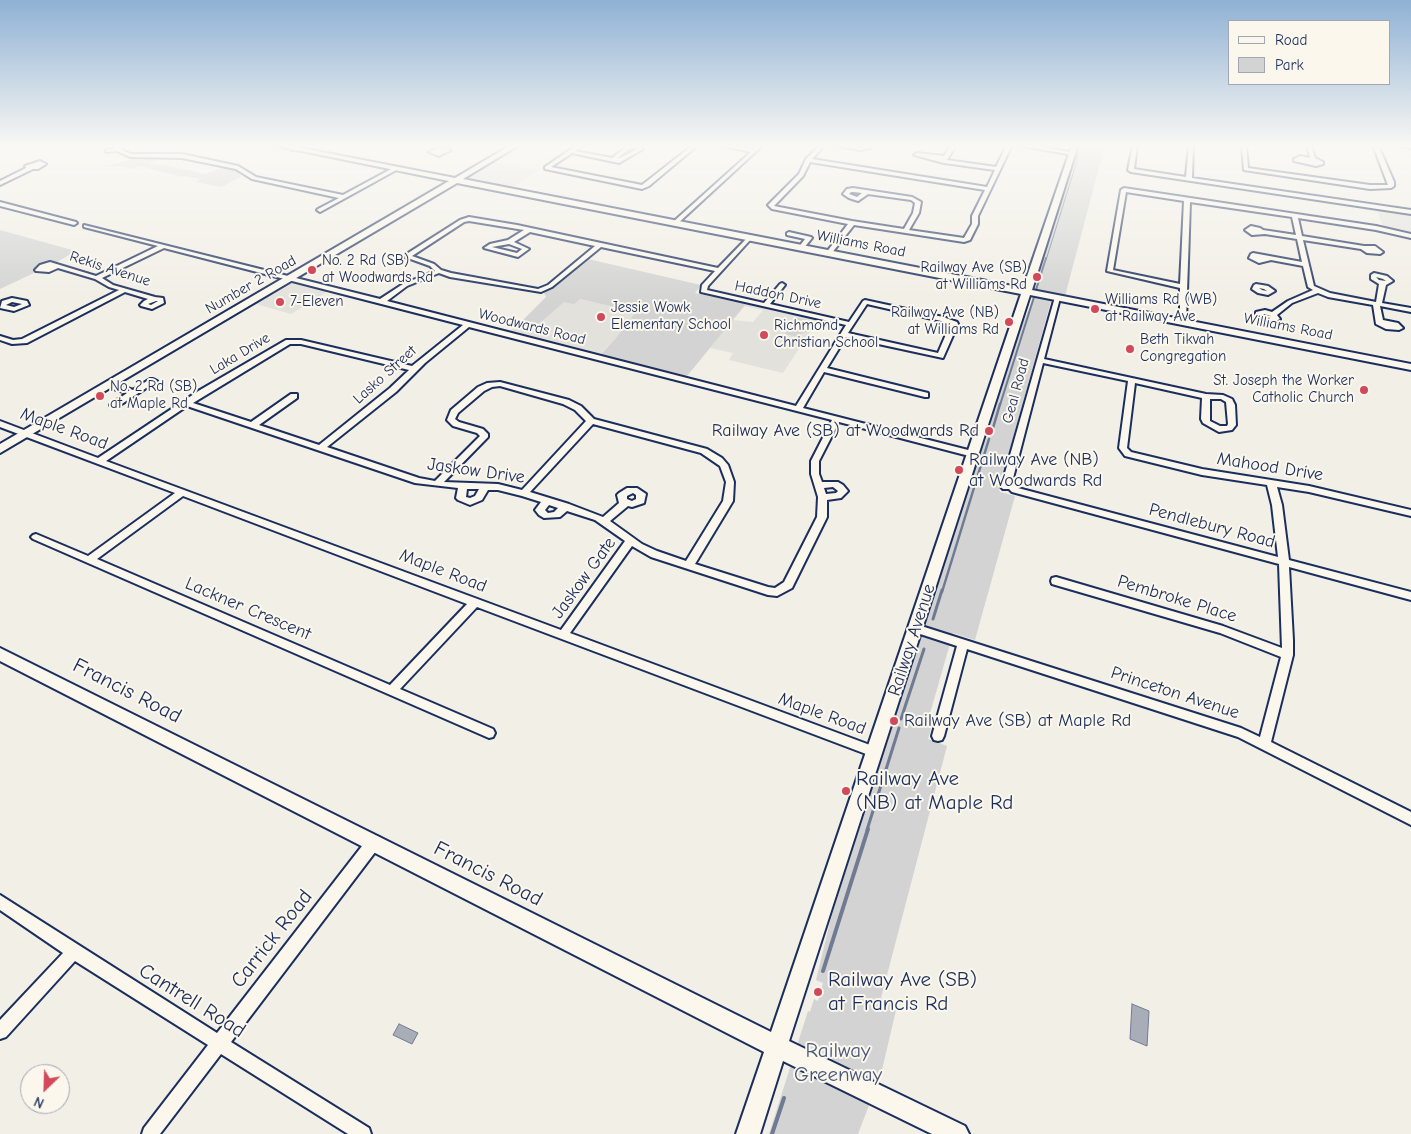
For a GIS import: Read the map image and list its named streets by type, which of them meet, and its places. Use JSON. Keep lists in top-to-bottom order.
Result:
{
  "streets": {
    "street": [
      "Williams Road",
      "Rekis Avenue",
      "Number 2 Road",
      "Haddon Drive",
      "Woodwards Road",
      "Laka Drive",
      "Lasko Street",
      "Geal Road",
      "Maple Road",
      "Mahood Drive",
      "Jaskow Drive",
      "Pendlebury Road",
      "Jaskow Gate",
      "Pembroke Place",
      "Lackner Crescent",
      "Railway Avenue",
      "Francis Road",
      "Princeton Avenue",
      "Carrick Road",
      "Cantrell Road"
    ]
  },
  "crossings": [
    ["Williams Road", "Haddon Drive"],
    ["Williams Road", "Geal Road"],
    ["Williams Road", "Railway Avenue"],
    ["Number 2 Road", "Woodwards Road"],
    ["Number 2 Road", "Maple Road"],
    ["Woodwards Road", "Lasko Street"],
    ["Woodwards Road", "Railway Avenue"],
    ["Laka Drive", "Lasko Street"],
    ["Laka Drive", "Maple Road"],
    ["Laka Drive", "Jaskow Drive"],
    ["Lasko Street", "Jaskow Drive"],
    ["Geal Road", "Pendlebury Road"],
    ["Maple Road", "Jaskow Gate"],
    ["Maple Road", "Railway Avenue"],
    ["Jaskow Drive", "Jaskow Gate"],
    ["Railway Avenue", "Francis Road"],
    ["Railway Avenue", "Princeton Avenue"],
    ["Francis Road", "Carrick Road"],
    ["Carrick Road", "Cantrell Road"]
  ],
  "parks": ["Railway Greenway"],
  "places": [
    "No. 2 Rd (SB) at Woodwards Rd",
    "Railway Ave (SB) at Williams Rd",
    "7-Eleven",
    "Williams Rd (WB) at Railway Ave",
    "Jessie Wowk Elementary School",
    "Railway Ave (NB) at Williams Rd",
    "Richmond Christian School",
    "Beth Tikvah Congregation",
    "St. Joseph the Worker Catholic Church",
    "No. 2 Rd (SB) at Maple Rd",
    "Railway Ave (SB) at Woodwards Rd",
    "Railway Ave (NB) at Woodwards Rd",
    "Railway Ave (SB) at Maple Rd",
    "Railway Ave (NB) at Maple Rd",
    "Railway Ave (SB) at Francis Rd"
  ],
  "legend": ["Road", "Park"],
  "north": "bottom left"
}
